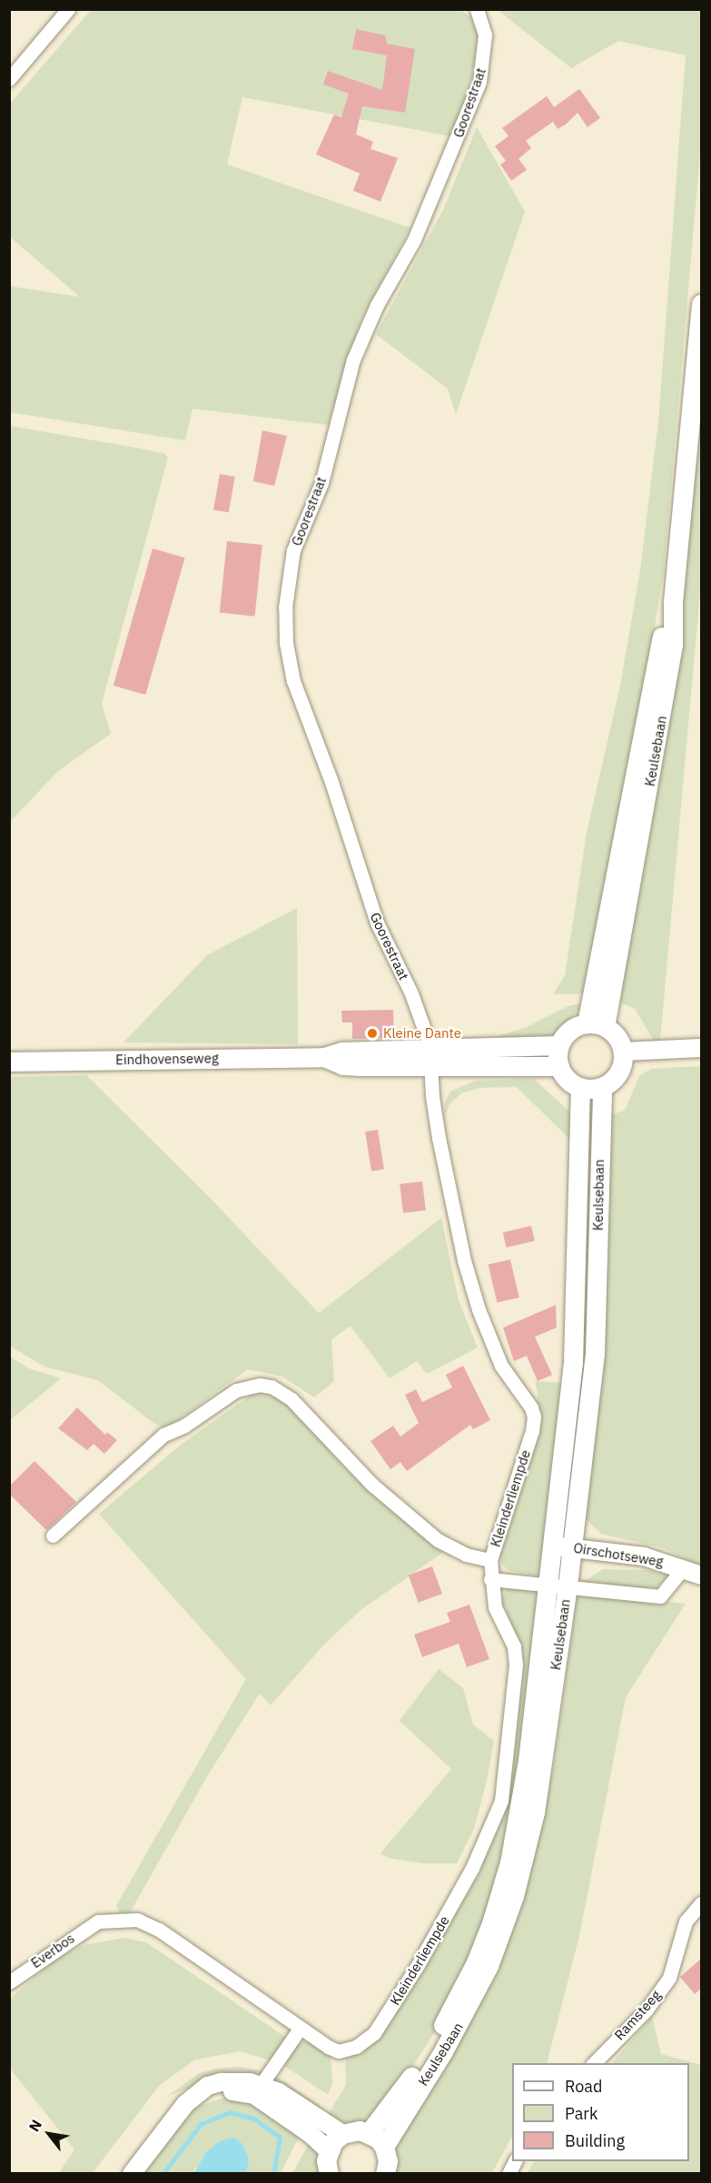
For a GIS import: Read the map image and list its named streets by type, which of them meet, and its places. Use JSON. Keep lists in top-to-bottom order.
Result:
{
  "streets": {
    "main road": ["Keulsebaan", "Eindhovenseweg"],
    "street": [
      "Goorestraat",
      "Kleinderliempde",
      "Oirschotseweg",
      "Everbos",
      "Ramsteeg"
    ]
  },
  "crossings": [
    ["Goorestraat", "Eindhovenseweg"],
    ["Goorestraat", "Kleinderliempde"],
    ["Keulsebaan", "Eindhovenseweg"],
    ["Keulsebaan", "Oirschotseweg"],
    ["Eindhovenseweg", "Kleinderliempde"],
    ["Kleinderliempde", "Oirschotseweg"],
    ["Kleinderliempde", "Everbos"]
  ],
  "places": ["Kleine Dante"],
  "legend": ["Road", "Park", "Building"],
  "north": "top left"
}
